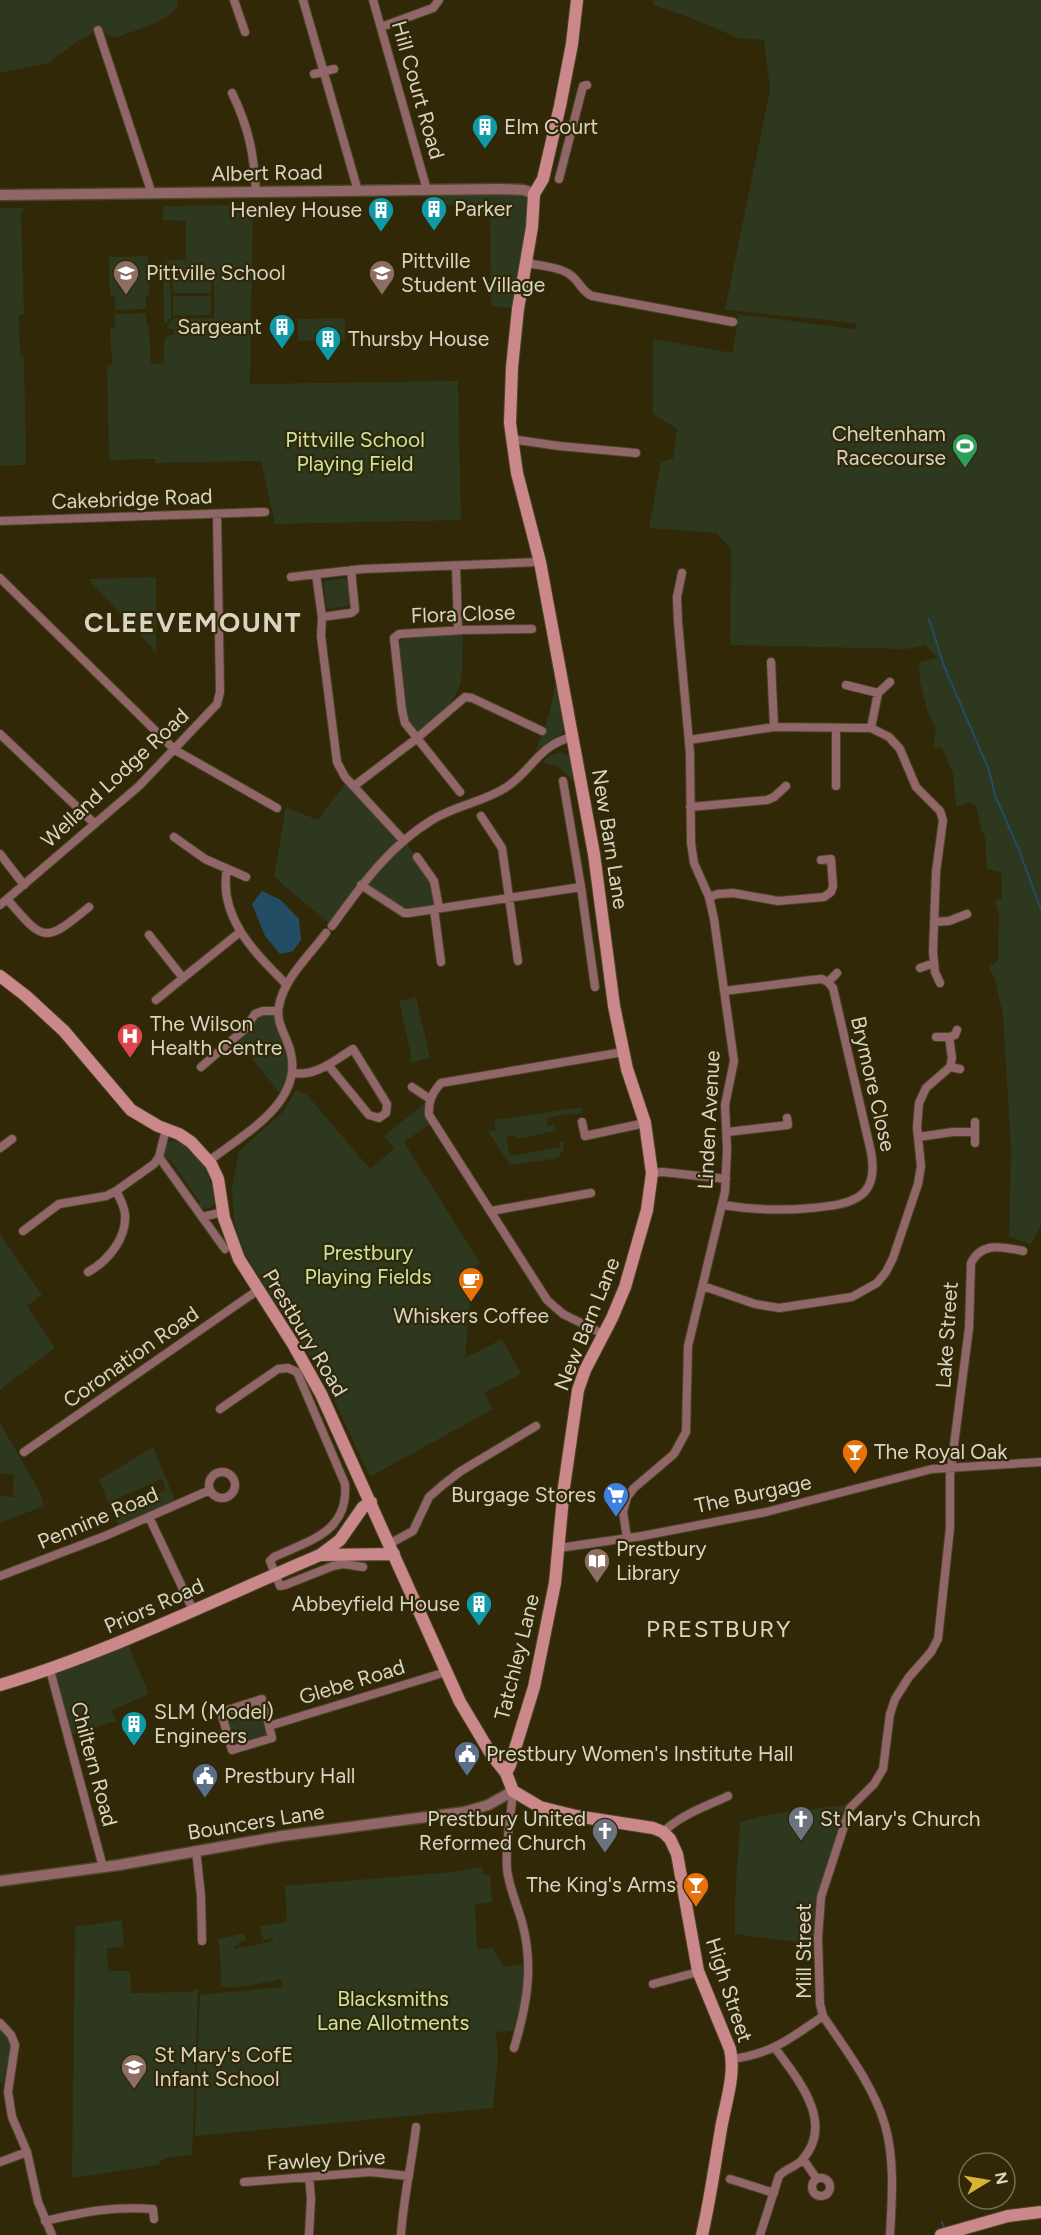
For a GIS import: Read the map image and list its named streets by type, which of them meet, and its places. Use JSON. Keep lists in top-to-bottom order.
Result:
{
  "streets": {
    "main road": [
      "New Barn Lane",
      "Prestbury Road",
      "Priors Road",
      "Tatchley Lane",
      "High Street"
    ],
    "street": [
      "Hill Court Road",
      "Albert Road",
      "Cakebridge Road",
      "Flora Close",
      "Welland Lodge Road",
      "Brymore Close",
      "Linden Avenue",
      "Lake Street",
      "Coronation Road",
      "The Burgage",
      "Pennine Road",
      "Glebe Road",
      "Chiltern Road",
      "Bouncers Lane",
      "Mill Street",
      "Fawley Drive"
    ]
  },
  "crossings": [
    ["Hill Court Road", "Albert Road"],
    ["Albert Road", "New Barn Lane"],
    ["Cakebridge Road", "Welland Lodge Road"],
    ["New Barn Lane", "The Burgage"],
    ["New Barn Lane", "Tatchley Lane"],
    ["Brymore Close", "Linden Avenue"],
    ["Linden Avenue", "The Burgage"],
    ["Prestbury Road", "Coronation Road"],
    ["Prestbury Road", "Priors Road"],
    ["Prestbury Road", "Tatchley Lane"],
    ["Prestbury Road", "Glebe Road"],
    ["Prestbury Road", "Bouncers Lane"],
    ["Lake Street", "The Burgage"],
    ["Lake Street", "Mill Street"],
    ["The Burgage", "Tatchley Lane"],
    ["The Burgage", "Mill Street"],
    ["Priors Road", "Chiltern Road"],
    ["Chiltern Road", "Bouncers Lane"]
  ],
  "districts": ["CLEEVEMOUNT", "PRESTBURY"],
  "parks": ["Pittville School Playing Field", "Prestbury Playing Fields", "Blacksmiths Lane Allotments"],
  "places": {
    "building": [
      "Elm Court",
      "Parker",
      "Henley House",
      "Sargeant",
      "Thursby House",
      "Abbeyfield House",
      "SLM (Model) Engineers"
    ],
    "school or university": ["Pittville School", "Pittville Student Village", "St Mary's CofE Infant School"],
    "sports": ["Cheltenham Racecourse"],
    "hospital": ["The Wilson Health Centre"],
    "cafe": ["Whiskers Coffee"],
    "bar": ["The Royal Oak", "The King's Arms"],
    "supermarket": ["Burgage Stores"],
    "library": ["Prestbury Library"],
    "public building": ["Prestbury Women's Institute Hall", "Prestbury Hall"],
    "church": ["St Mary's Church", "Prestbury United Reformed Church"]
  },
  "north": "right"
}
